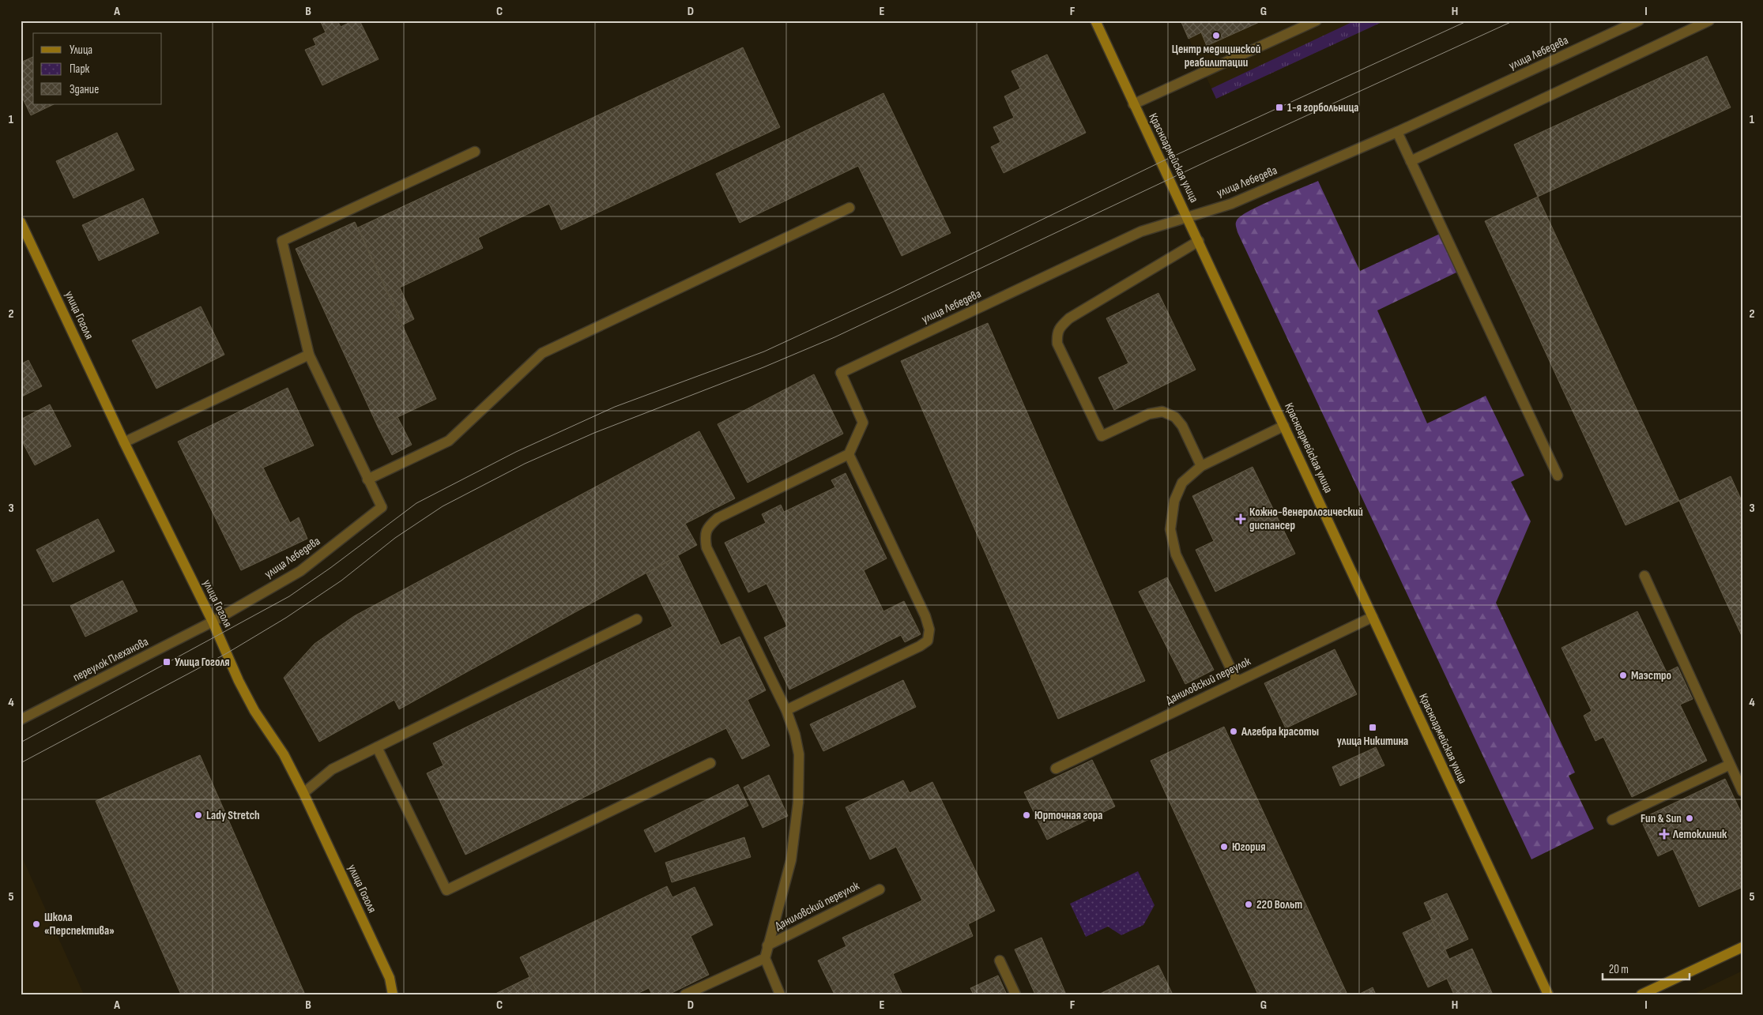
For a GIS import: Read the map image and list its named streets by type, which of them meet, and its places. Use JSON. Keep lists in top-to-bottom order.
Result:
{
  "streets": {
    "main road": ["Красноармейская улица", "улица Гоголя"],
    "street": ["улица Лебедева", "переулок Плеханова", "Даниловский переулок"]
  },
  "crossings": [
    ["улица Лебедева", "Красноармейская улица"],
    ["улица Лебедева", "улица Гоголя"],
    ["улица Лебедева", "переулок Плеханова"],
    ["улица Лебедева", "Даниловский переулок"],
    ["Красноармейская улица", "Даниловский переулок"],
    ["улица Гоголя", "переулок Плеханова"]
  ],
  "places": {
    "other": [
      "Центр медицинской реабилитации",
      "Маэстро",
      "Алгебра красоты",
      "Lady Stretch",
      "Юрточная гора",
      "Fun & Sun",
      "Югория",
      "220 Вольт",
      "Школа «Перспектива»"
    ],
    "transit": ["1-я горбольница", "Улица Гоголя", "улица Никитина"],
    "health": ["Кожно-венерологический диспансер", "Летоклиник"]
  },
  "legend": ["Улица", "Парк", "Здание"],
  "scale_bar": "20 m",
  "grid": {
    "columns": [
      "A",
      "B",
      "C",
      "D",
      "E",
      "F",
      "G",
      "H",
      "I"
    ],
    "rows": [
      "1",
      "2",
      "3",
      "4",
      "5"
    ]
  }
}
